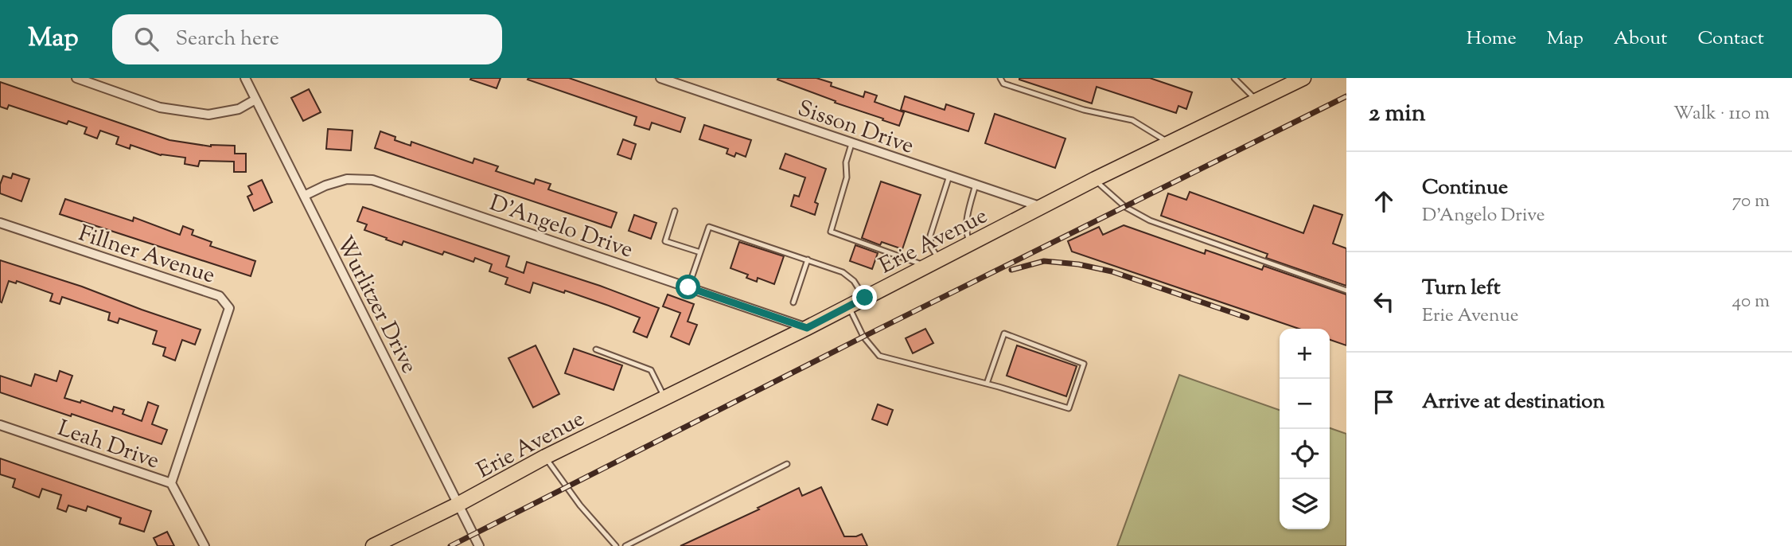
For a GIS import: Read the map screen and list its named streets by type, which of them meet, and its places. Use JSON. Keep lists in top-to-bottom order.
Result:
{
  "streets": {
    "main road": ["Erie Avenue"],
    "street": [
      "Sisson Drive",
      "D'Angelo Drive",
      "Fillner Avenue",
      "Wurlitzer Drive",
      "Leah Drive"
    ]
  },
  "crossings": [
    ["Sisson Drive", "Erie Avenue"],
    ["D'Angelo Drive", "Erie Avenue"],
    ["D'Angelo Drive", "Wurlitzer Drive"],
    ["Erie Avenue", "Wurlitzer Drive"],
    ["Fillner Avenue", "Leah Drive"]
  ],
  "page": {
    "header": "Map",
    "search": "Search here",
    "nav": [
      "Home",
      "Map",
      "About",
      "Contact"
    ],
    "heading": ["2 min", "Walk · 110 m"],
    "list": [
      ["Continue", "D'Angelo Drive", "70 m"],
      ["Turn left", "Erie Avenue", "40 m"],
      "Arrive at destination"
    ],
    "map_buttons": ["+", "−"]
  }
}
